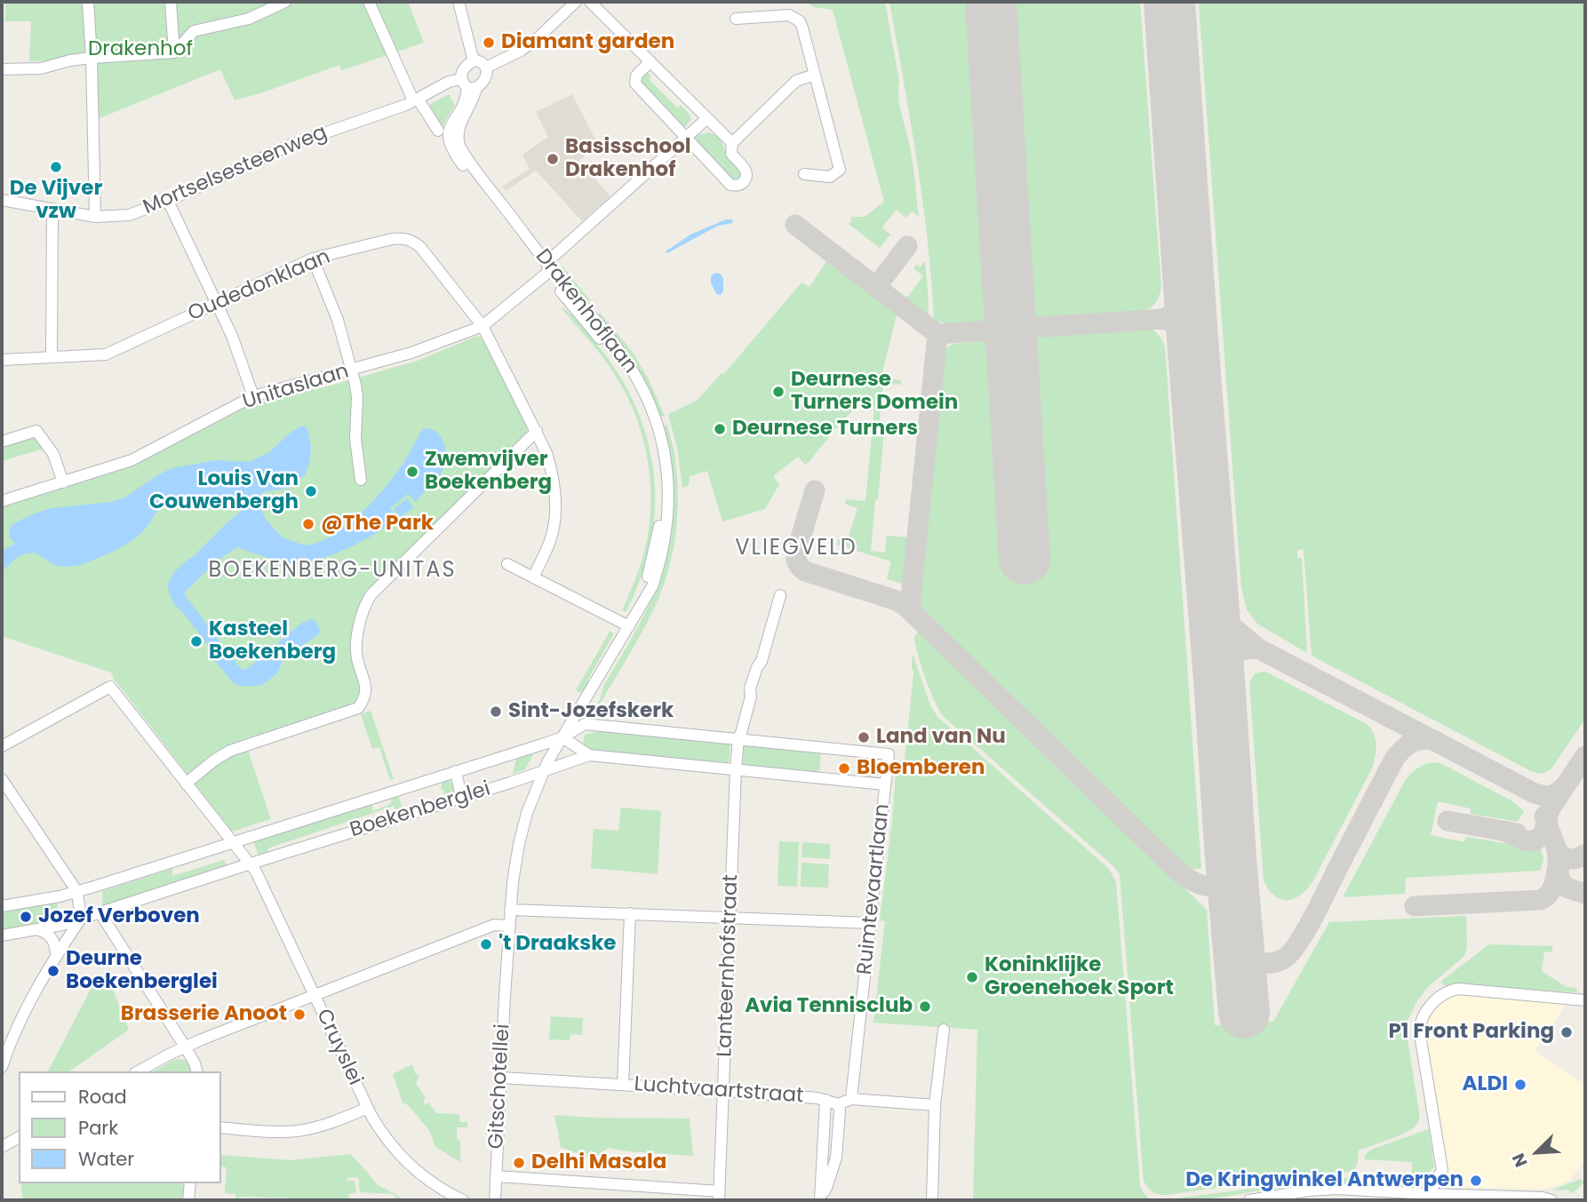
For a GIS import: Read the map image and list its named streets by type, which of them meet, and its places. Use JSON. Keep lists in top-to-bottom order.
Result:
{
  "streets": {
    "street": [
      "Mortselsesteenweg",
      "Oudedonklaan",
      "Drakenhoflaan",
      "Unitaslaan",
      "Boekenberglei",
      "Ruimtevaartlaan",
      "Lanteernhofstraat",
      "Cruyslei",
      "Gitschotellei",
      "Luchtvaartstraat"
    ]
  },
  "crossings": [
    ["Mortselsesteenweg", "Drakenhoflaan"],
    ["Oudedonklaan", "Unitaslaan"],
    ["Drakenhoflaan", "Unitaslaan"],
    ["Drakenhoflaan", "Boekenberglei"],
    ["Drakenhoflaan", "Gitschotellei"],
    ["Boekenberglei", "Ruimtevaartlaan"],
    ["Boekenberglei", "Lanteernhofstraat"],
    ["Boekenberglei", "Cruyslei"],
    ["Lanteernhofstraat", "Luchtvaartstraat"],
    ["Gitschotellei", "Luchtvaartstraat"]
  ],
  "districts": ["VLIEGVELD", "BOEKENBERG-UNITAS"],
  "parks": ["Drakenhof"],
  "places": [
    "Diamant garden",
    "Basisschool Drakenhof",
    "De Vijver vzw",
    "Deurnese Turners Domein",
    "Deurnese Turners",
    "Zwemvijver Boekenberg",
    "Louis Van Couwenbergh",
    "@The Park",
    "Kasteel Boekenberg",
    "Sint-Jozefskerk",
    "Land van Nu",
    "Bloemberen",
    "Jozef Verboven",
    "'t Draakske",
    "Deurne Boekenberglei",
    "Koninklijke Groenehoek Sport",
    "Avia Tennisclub",
    "Brasserie Anoot",
    "P1 Front Parking",
    "ALDI",
    "Delhi Masala",
    "De Kringwinkel Antwerpen"
  ],
  "legend": ["Road", "Park", "Water"],
  "north": "bottom left"
}
